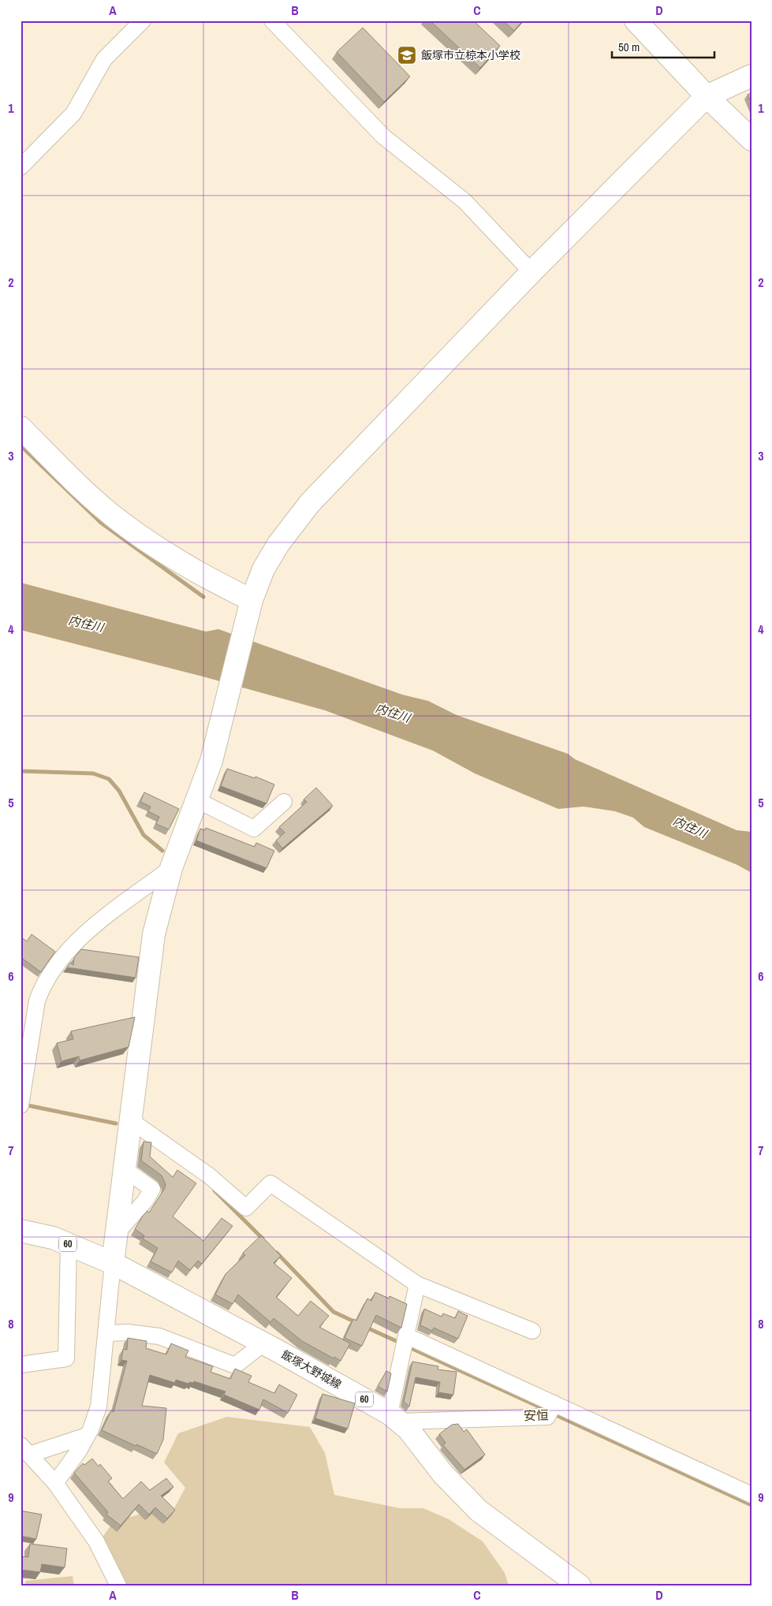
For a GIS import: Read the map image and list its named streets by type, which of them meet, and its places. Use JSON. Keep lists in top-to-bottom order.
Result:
{
  "streets": {
    "street": ["60", "飯塚大野城線"]
  },
  "districts": ["安恒"],
  "water": ["内住川"],
  "places": {
    "school or university": ["飯塚市立椋本小学校"]
  },
  "scale_bar": "50 m",
  "grid": {
    "columns": [
      "A",
      "B",
      "C",
      "D"
    ],
    "rows": [
      "1",
      "2",
      "3",
      "4",
      "5",
      "6",
      "7",
      "8",
      "9"
    ]
  }
}
